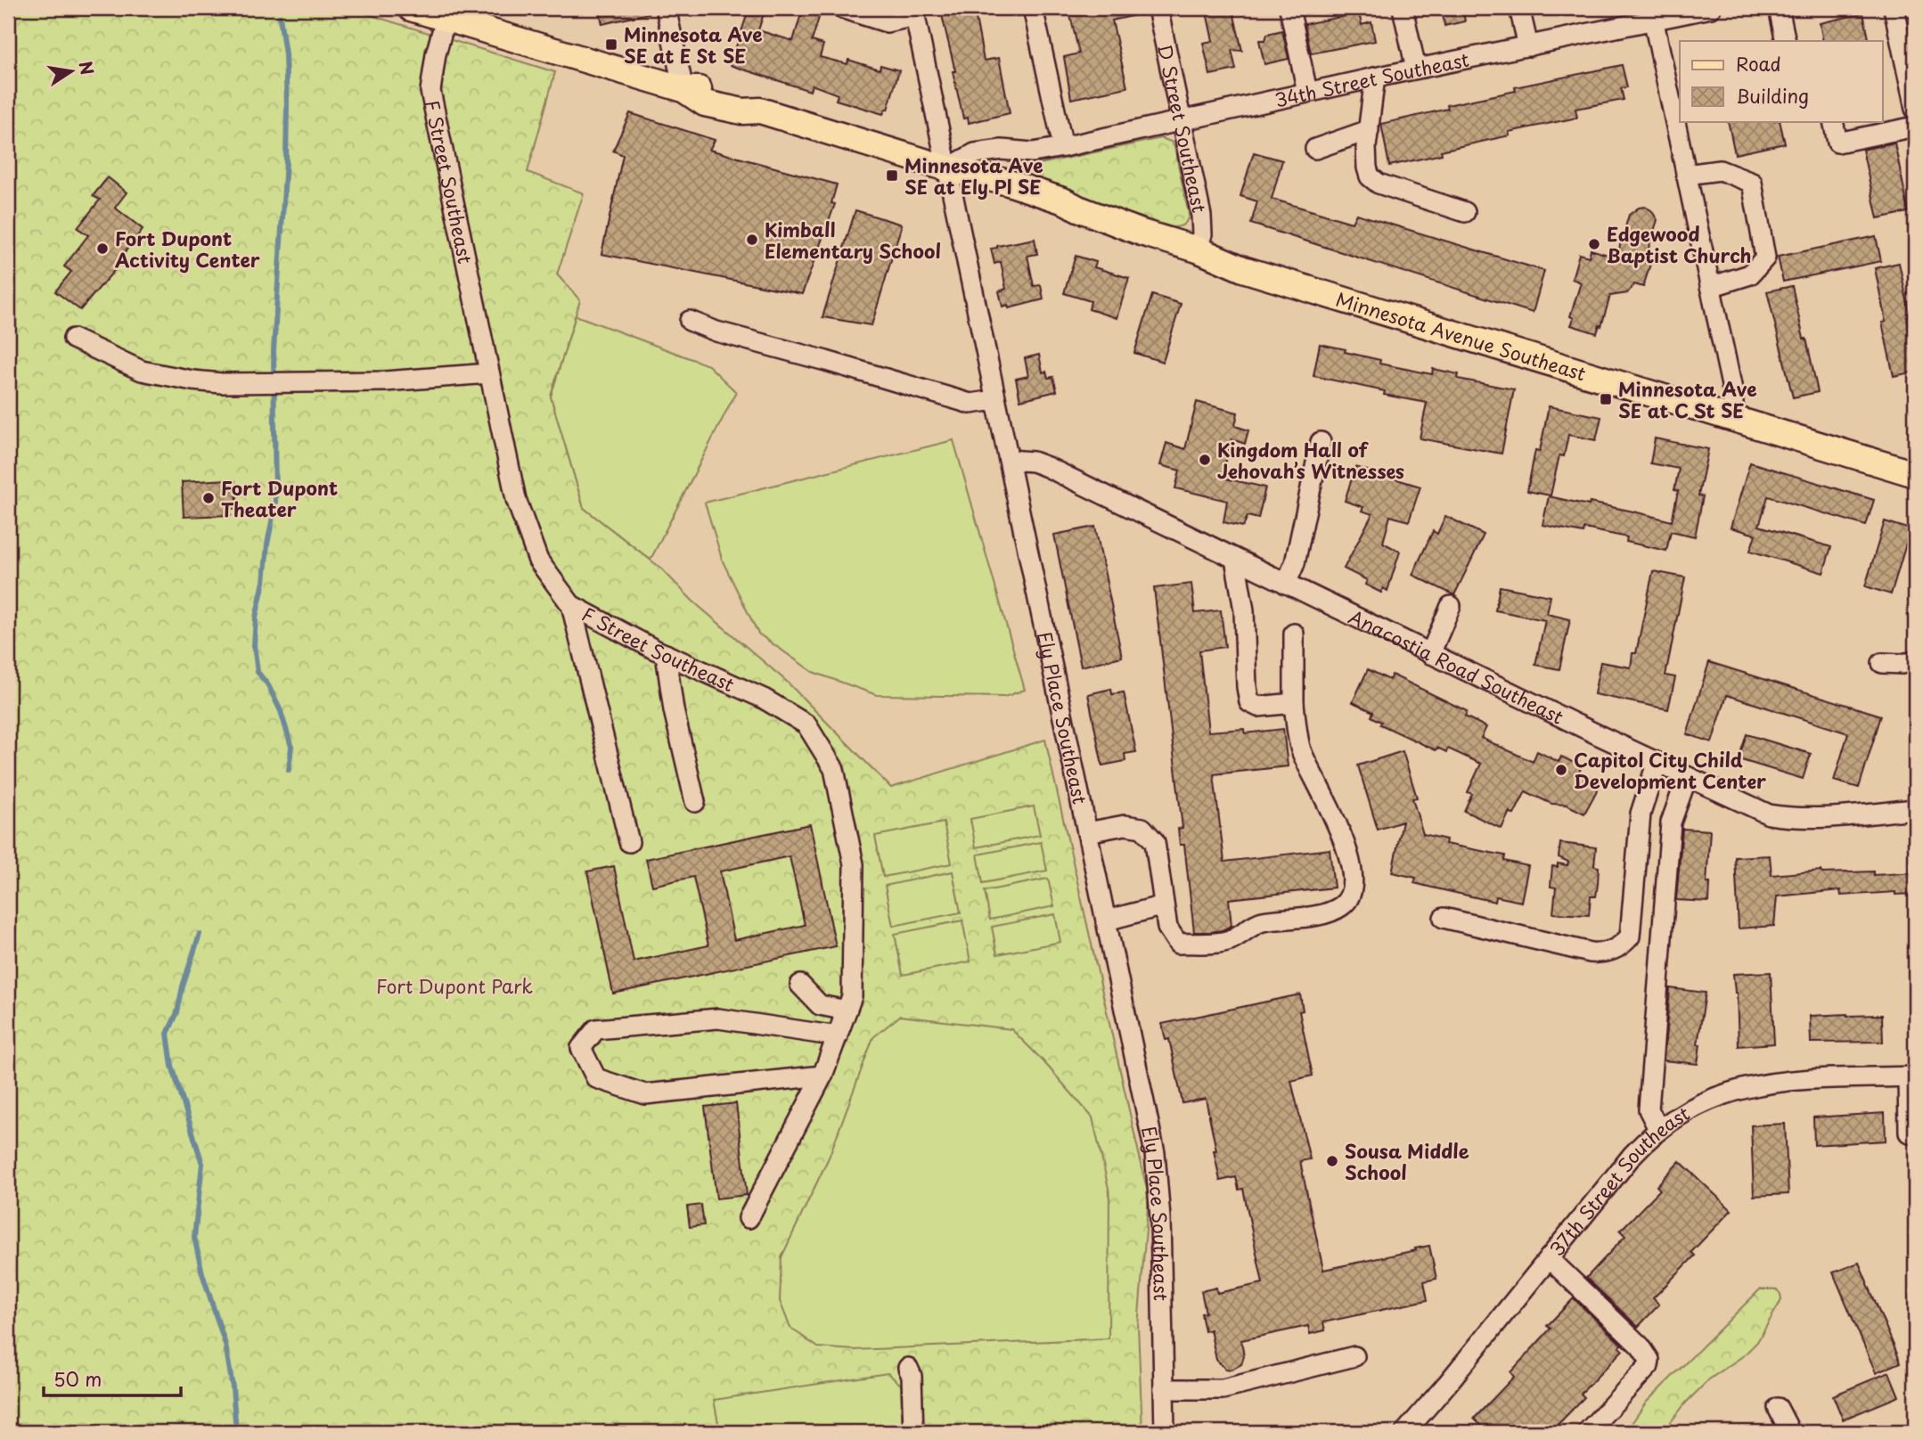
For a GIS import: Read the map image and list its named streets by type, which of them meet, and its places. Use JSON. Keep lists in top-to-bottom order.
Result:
{
  "streets": {
    "main road": ["Minnesota Avenue Southeast"],
    "street": [
      "34th Street Southeast",
      "D Street Southeast",
      "F Street Southeast",
      "Anacostia Road Southeast",
      "Ely Place Southeast",
      "37th Street Southeast"
    ]
  },
  "crossings": [
    ["34th Street Southeast", "D Street Southeast"],
    ["34th Street Southeast", "Minnesota Avenue Southeast"],
    ["34th Street Southeast", "Ely Place Southeast"],
    ["D Street Southeast", "Minnesota Avenue Southeast"],
    ["F Street Southeast", "Minnesota Avenue Southeast"],
    ["Minnesota Avenue Southeast", "Ely Place Southeast"],
    ["Anacostia Road Southeast", "Ely Place Southeast"]
  ],
  "parks": ["Fort Dupont Park"],
  "places": {
    "transit": ["Minnesota Ave SE at E St SE", "Minnesota Ave SE at Ely Pl SE", "Minnesota Ave SE at C St SE"],
    "other": [
      "Kimball Elementary School",
      "Edgewood Baptist Church",
      "Fort Dupont Activity Center",
      "Kingdom Hall of Jehovah’s Witnesses",
      "Fort Dupont Theater",
      "Capitol City Child Development Center",
      "Sousa Middle School"
    ]
  },
  "legend": ["Road", "Building"],
  "scale_bar": "50 m",
  "north": "right"
}
